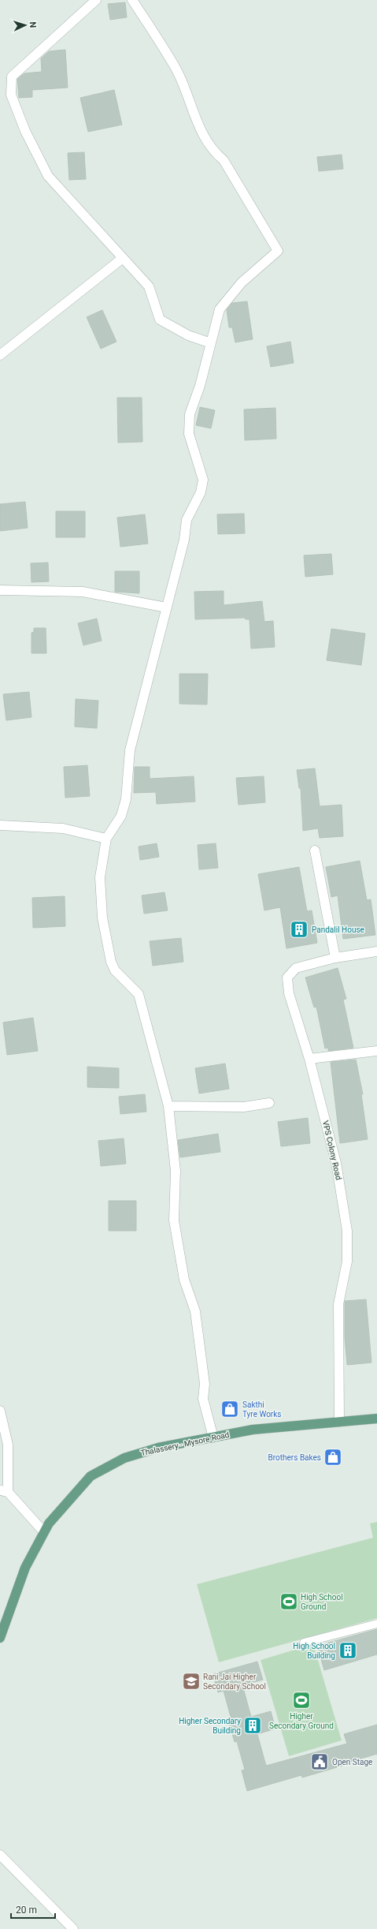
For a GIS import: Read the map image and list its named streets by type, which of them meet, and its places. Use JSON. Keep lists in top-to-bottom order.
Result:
{
  "streets": {
    "main road": ["Thalassery - Mysore Road"],
    "street": ["VPS Colony Road"]
  },
  "crossings": [
    ["VPS Colony Road", "Thalassery - Mysore Road"]
  ],
  "places": {
    "building": ["Pandalil House", "High School Building", "Higher Secondary Building"],
    "shop": ["Sakthi Tyre Works", "Brothers Bakes"],
    "sports": ["High School Ground", "Higher Secondary Ground"],
    "school or university": ["Rani Jai Higher Secondary School"],
    "public building": ["Open Stage"]
  },
  "scale_bar": "20 m",
  "north": "right"
}
